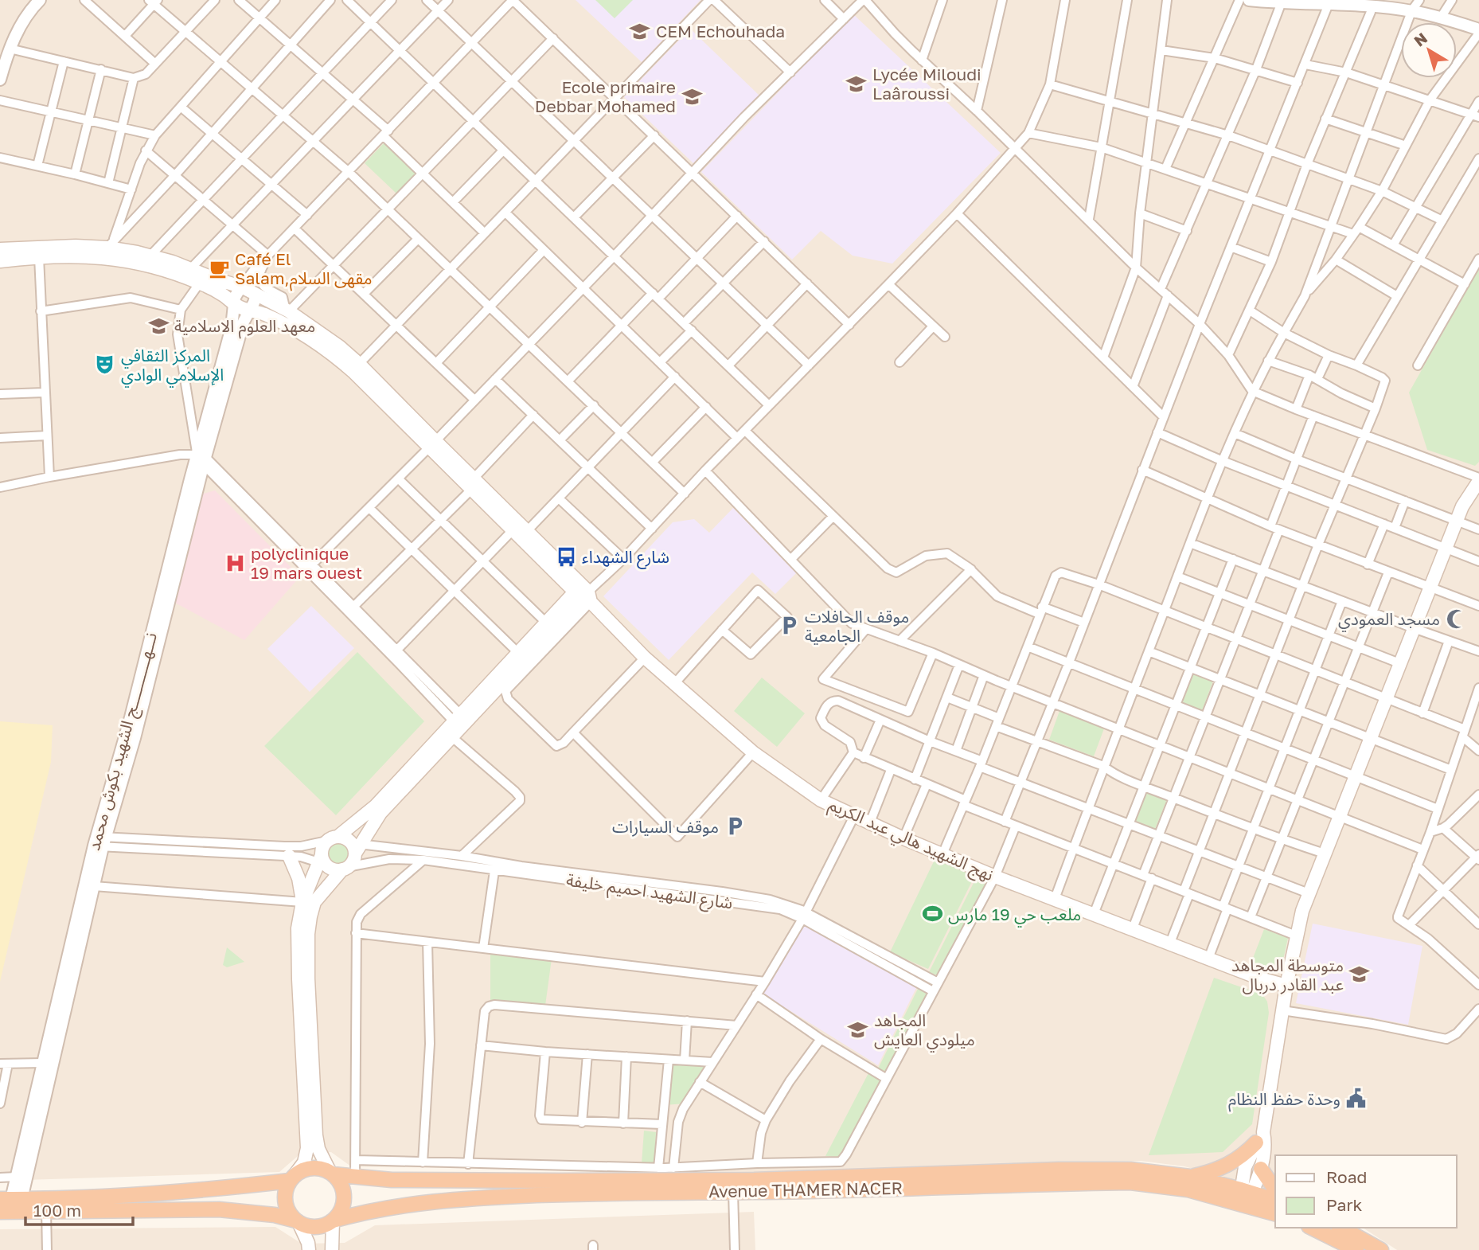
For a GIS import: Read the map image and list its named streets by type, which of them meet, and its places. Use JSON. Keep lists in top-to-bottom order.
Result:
{
  "streets": {
    "highway": ["Avenue THAMER NACER"],
    "main road": ["نهج الشهيد هالي عبد الكريم"],
    "street": ["نـــهـــــــــــج الشهيد بكوش محمد", "شارع الشهيد احميم خليفة"]
  },
  "places": {
    "school or university": [
      "CEM Echouhada",
      "Lycée Miloudi Laâroussi",
      "Ecole primaire Debbar Mohamed",
      "معهد العلوم الاسلامية",
      "متوسطة المجاهد عبد القادر دربال",
      "المجاهد ميلودي العايش"
    ],
    "cafe": ["Café El Salam,مقهى السلام"],
    "theatre": ["المركز الثقافي الإسلامي الوادي"],
    "bus stop": ["شارع الشهداء"],
    "hospital": ["polyclinique 19 mars ouest"],
    "mosque": ["مسجد العمودي"],
    "parking": ["موقف الحافلات الجامعية", "موقف السيارات"],
    "sports": ["ملعب حي 19 مارس"],
    "public building": ["وحدة حفظ النظام"]
  },
  "legend": ["Road", "Park"],
  "scale_bar": "100 m",
  "north": "top left"
}
